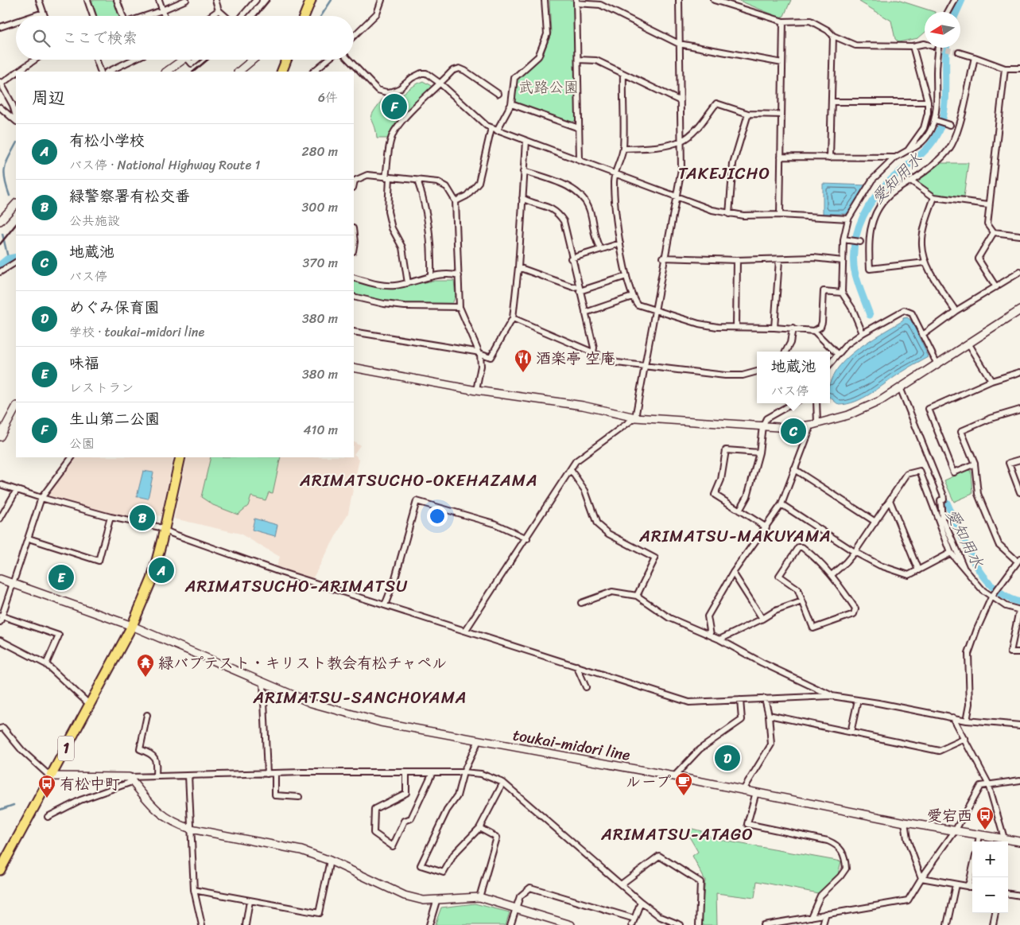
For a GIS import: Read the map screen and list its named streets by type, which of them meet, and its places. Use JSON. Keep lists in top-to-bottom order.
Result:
{
  "streets": {
    "highway": ["1"],
    "street": ["toukai-midori line"]
  },
  "crossings": [
    ["toukai-midori line", "1"]
  ],
  "districts": [
    "TAKEJICHO",
    "ARIMATSUCHO-OKEHAZAMA",
    "ARIMATSU-MAKUYAMA",
    "ARIMATSUCHO-ARIMATSU",
    "ARIMATSU-SANCHOYAMA",
    "ARIMATSU-ATAGO"
  ],
  "water": ["愛知用水"],
  "parks": ["武路公園"],
  "places": {
    "restaurant": ["酒楽亭 空庵"],
    "temple": ["緑バプテスト・キリスト教会有松チャペル"],
    "cafe": ["ループ"],
    "bus stop": ["有松中町", "愛宕西"]
  },
  "north": "left",
  "page": {
    "search": "ここで検索",
    "heading": ["周辺", "6件"],
    "pins": [
      "F",
      "C",
      "B",
      "A",
      "E",
      "D"
    ],
    "list": [
      {
        "mark": "A",
        "name": "有松小学校",
        "note": "バス停 · National Highway Route 1",
        "value": "280 m"
      },
      {
        "mark": "B",
        "name": "緑警察署有松交番",
        "note": "公共施設",
        "value": "300 m"
      },
      {
        "mark": "C",
        "name": "地蔵池",
        "note": "バス停",
        "value": "370 m"
      },
      {
        "mark": "D",
        "name": "めぐみ保育園",
        "note": "学校 · toukai-midori line",
        "value": "380 m"
      },
      {
        "mark": "E",
        "name": "味福",
        "note": "レストラン",
        "value": "380 m"
      },
      {
        "mark": "F",
        "name": "生山第二公園",
        "note": "公園",
        "value": "410 m"
      }
    ],
    "popup": ["地蔵池", "バス停"],
    "map_buttons": ["+", "−"]
  }
}
